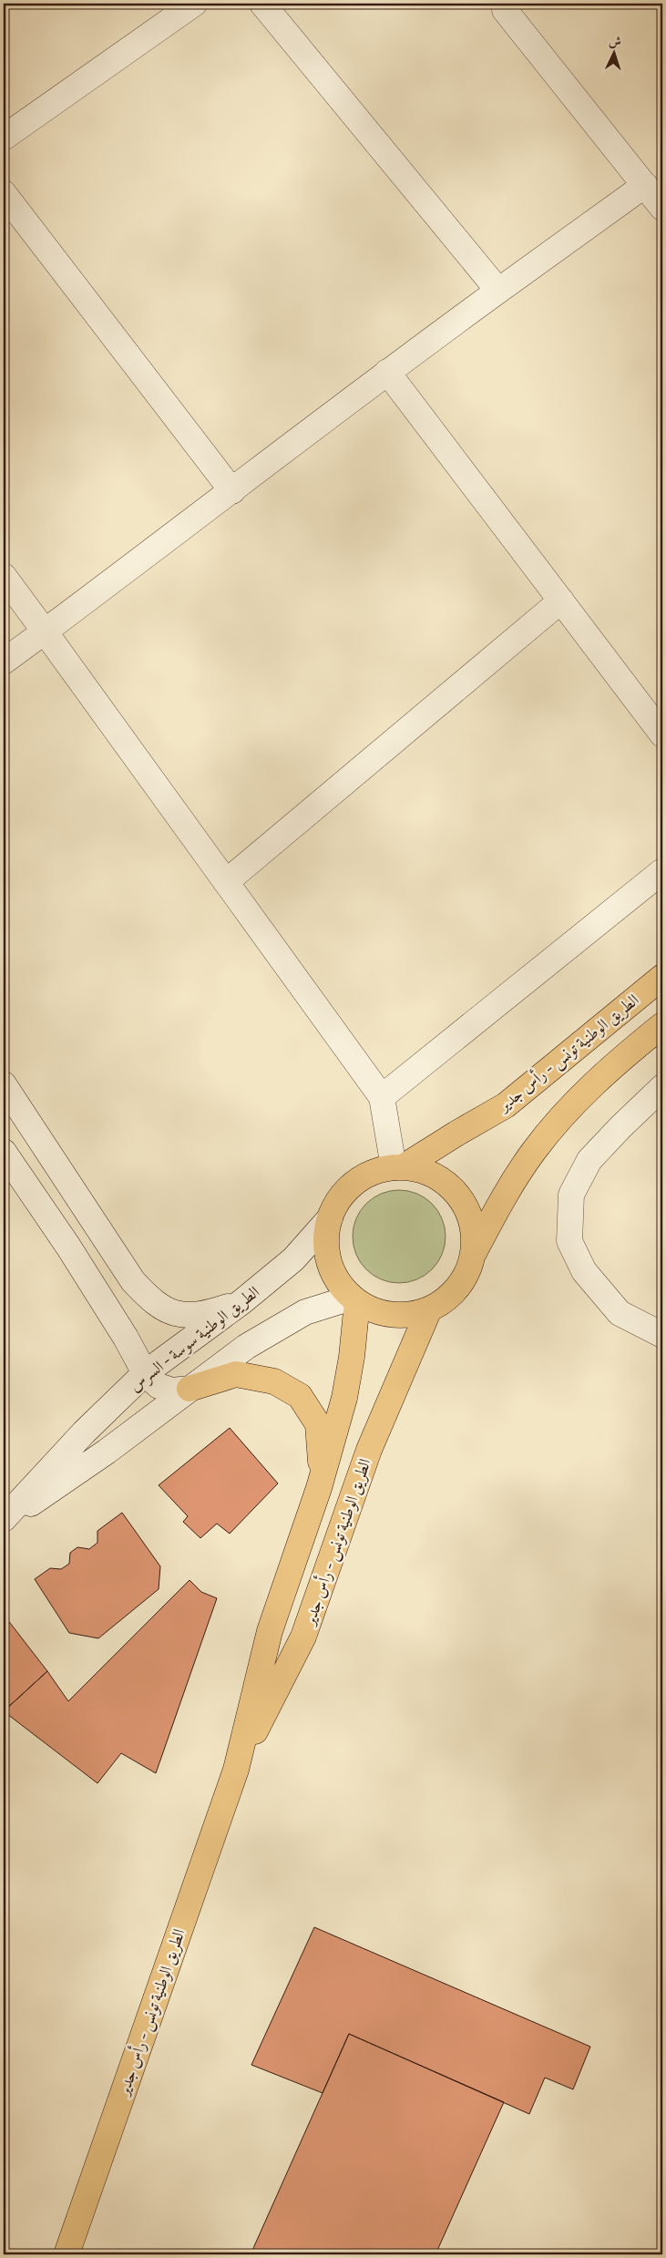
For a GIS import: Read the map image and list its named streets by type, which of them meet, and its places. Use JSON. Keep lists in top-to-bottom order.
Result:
{
  "streets": {
    "main road": ["الطريق الوطنية تونس - رأس جدير"],
    "street": ["الطريق الوطنية سوسة - السرس"]
  },
  "crossings": [
    ["الطريق الوطنية تونس - رأس جدير", "الطريق الوطنية سوسة - السرس"]
  ],
  "north": "top"
}
